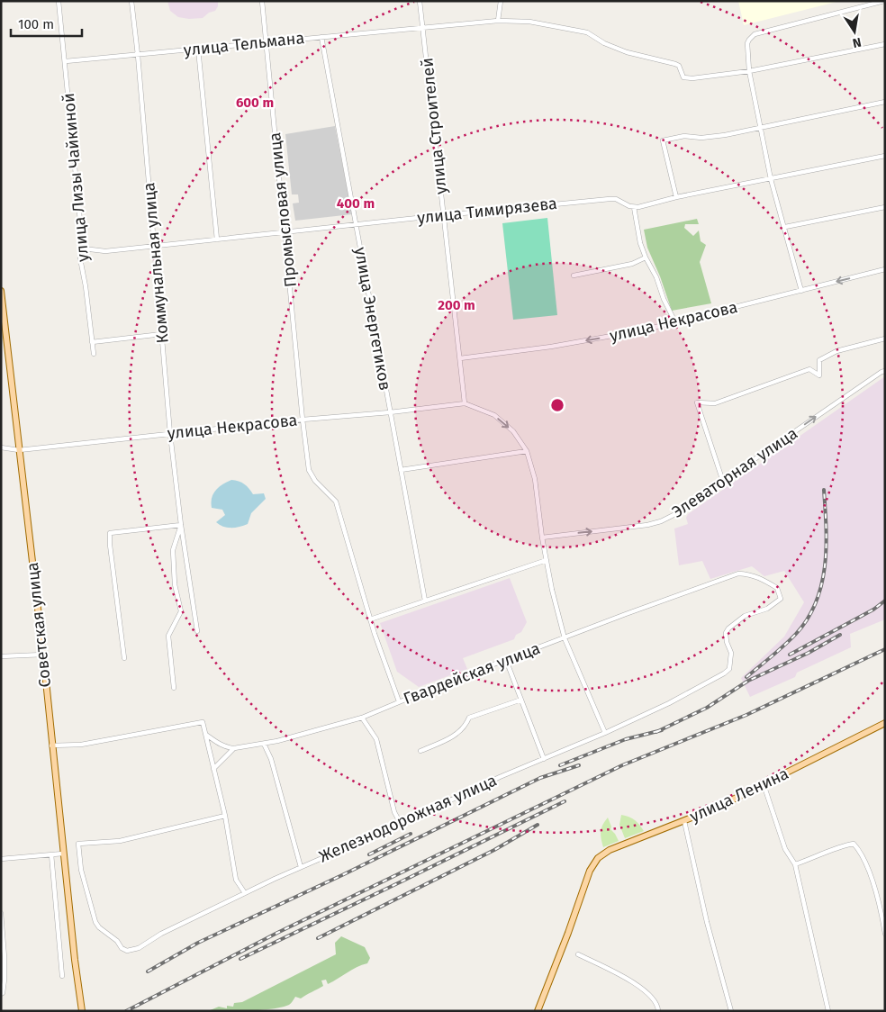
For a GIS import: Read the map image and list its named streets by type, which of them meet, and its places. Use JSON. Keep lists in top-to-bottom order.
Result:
{
  "streets": {
    "main road": ["Советская улица", "улица Ленина"],
    "street": [
      "улица Тельмана",
      "улица Строителей",
      "улица Лизы Чайкиной",
      "Промысловая улица",
      "улица Тимирязева",
      "Коммунальная улица",
      "улица Энергетиков",
      "улица Некрасова",
      "Элеваторная улица",
      "Гвардейская улица",
      "Железнодорожная улица"
    ]
  },
  "crossings": [
    ["улица Тельмана", "улица Строителей"],
    ["улица Тельмана", "улица Лизы Чайкиной"],
    ["улица Тельмана", "Промысловая улица"],
    ["улица Тельмана", "Коммунальная улица"],
    ["улица Тельмана", "улица Энергетиков"],
    ["улица Строителей", "улица Тимирязева"],
    ["улица Строителей", "улица Некрасова"],
    ["улица Лизы Чайкиной", "улица Тимирязева"],
    ["Промысловая улица", "улица Тимирязева"],
    ["Промысловая улица", "улица Некрасова"],
    ["Промысловая улица", "Гвардейская улица"],
    ["улица Тимирязева", "Коммунальная улица"],
    ["улица Тимирязева", "улица Энергетиков"],
    ["Коммунальная улица", "улица Некрасова"],
    ["улица Энергетиков", "улица Некрасова"],
    ["улица Некрасова", "Советская улица"],
    ["Гвардейская улица", "Железнодорожная улица"]
  ],
  "one_way": ["Элеваторная улица"],
  "scale_bar": "100 m",
  "north": "bottom",
  "rings": ["600 m", "400 m", "200 m"]
}
